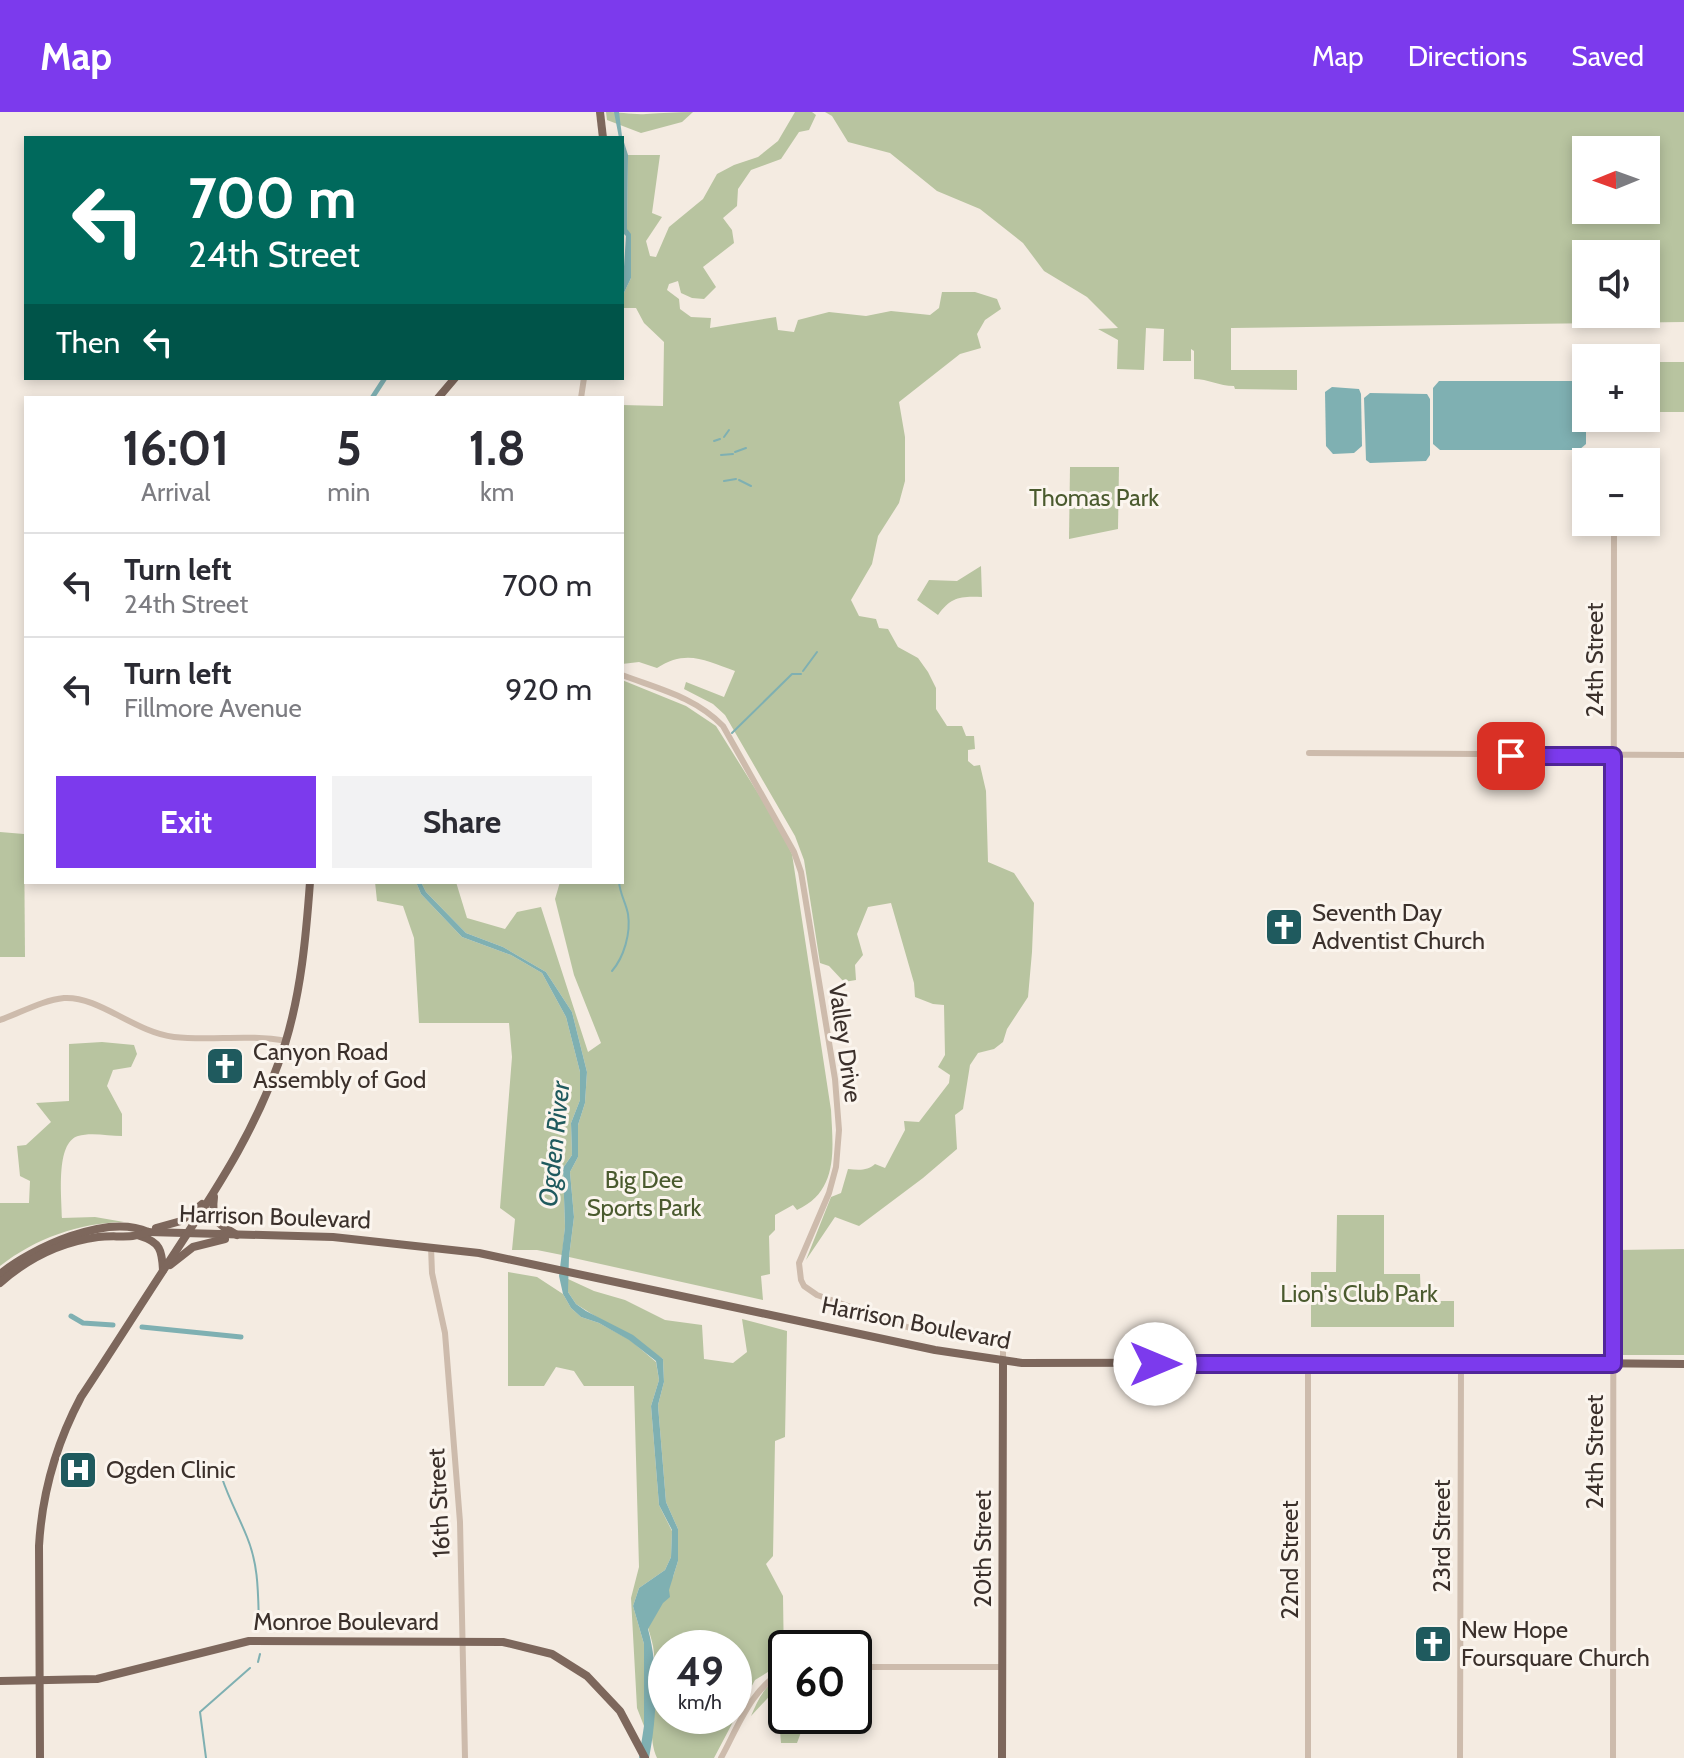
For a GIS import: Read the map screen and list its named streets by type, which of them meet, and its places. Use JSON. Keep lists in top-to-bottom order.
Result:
{
  "streets": {
    "main road": ["Harrison Boulevard", "20th Street", "Monroe Boulevard"],
    "street": [
      "24th Street",
      "Valley Drive",
      "16th Street",
      "23rd Street",
      "22nd Street"
    ]
  },
  "crossings": [
    ["24th Street", "Harrison Boulevard"],
    ["Valley Drive", "20th Street"],
    ["Harrison Boulevard", "16th Street"],
    ["Harrison Boulevard", "23rd Street"],
    ["Harrison Boulevard", "20th Street"],
    ["Harrison Boulevard", "22nd Street"],
    ["16th Street", "Monroe Boulevard"]
  ],
  "water": ["Ogden River"],
  "parks": ["Thomas Park", "Big Dee Sports Park", "Lion's Club Park"],
  "places": {
    "church": ["Seventh Day Adventist Church", "Canyon Road Assembly of God", "New Hope Foursquare Church"],
    "hospital": ["Ogden Clinic"]
  },
  "north": "left",
  "page": {
    "header": "Map",
    "nav": ["Map", "Directions", "Saved"],
    "map_buttons": ["+", "−"],
    "turn": ["700 m", "24th Street"],
    "then": "Then",
    "eta": [
      "16:01",
      "Arrival",
      "5",
      "min",
      "1.8",
      "km"
    ],
    "list": [
      {
        "name": "Turn left",
        "note": "24th Street",
        "value": "700 m"
      },
      {
        "name": "Turn left",
        "note": "Fillmore Avenue",
        "value": "920 m"
      }
    ],
    "buttons": ["Exit", "Share"],
    "speed": "49 km/h",
    "limit": "60"
  }
}
